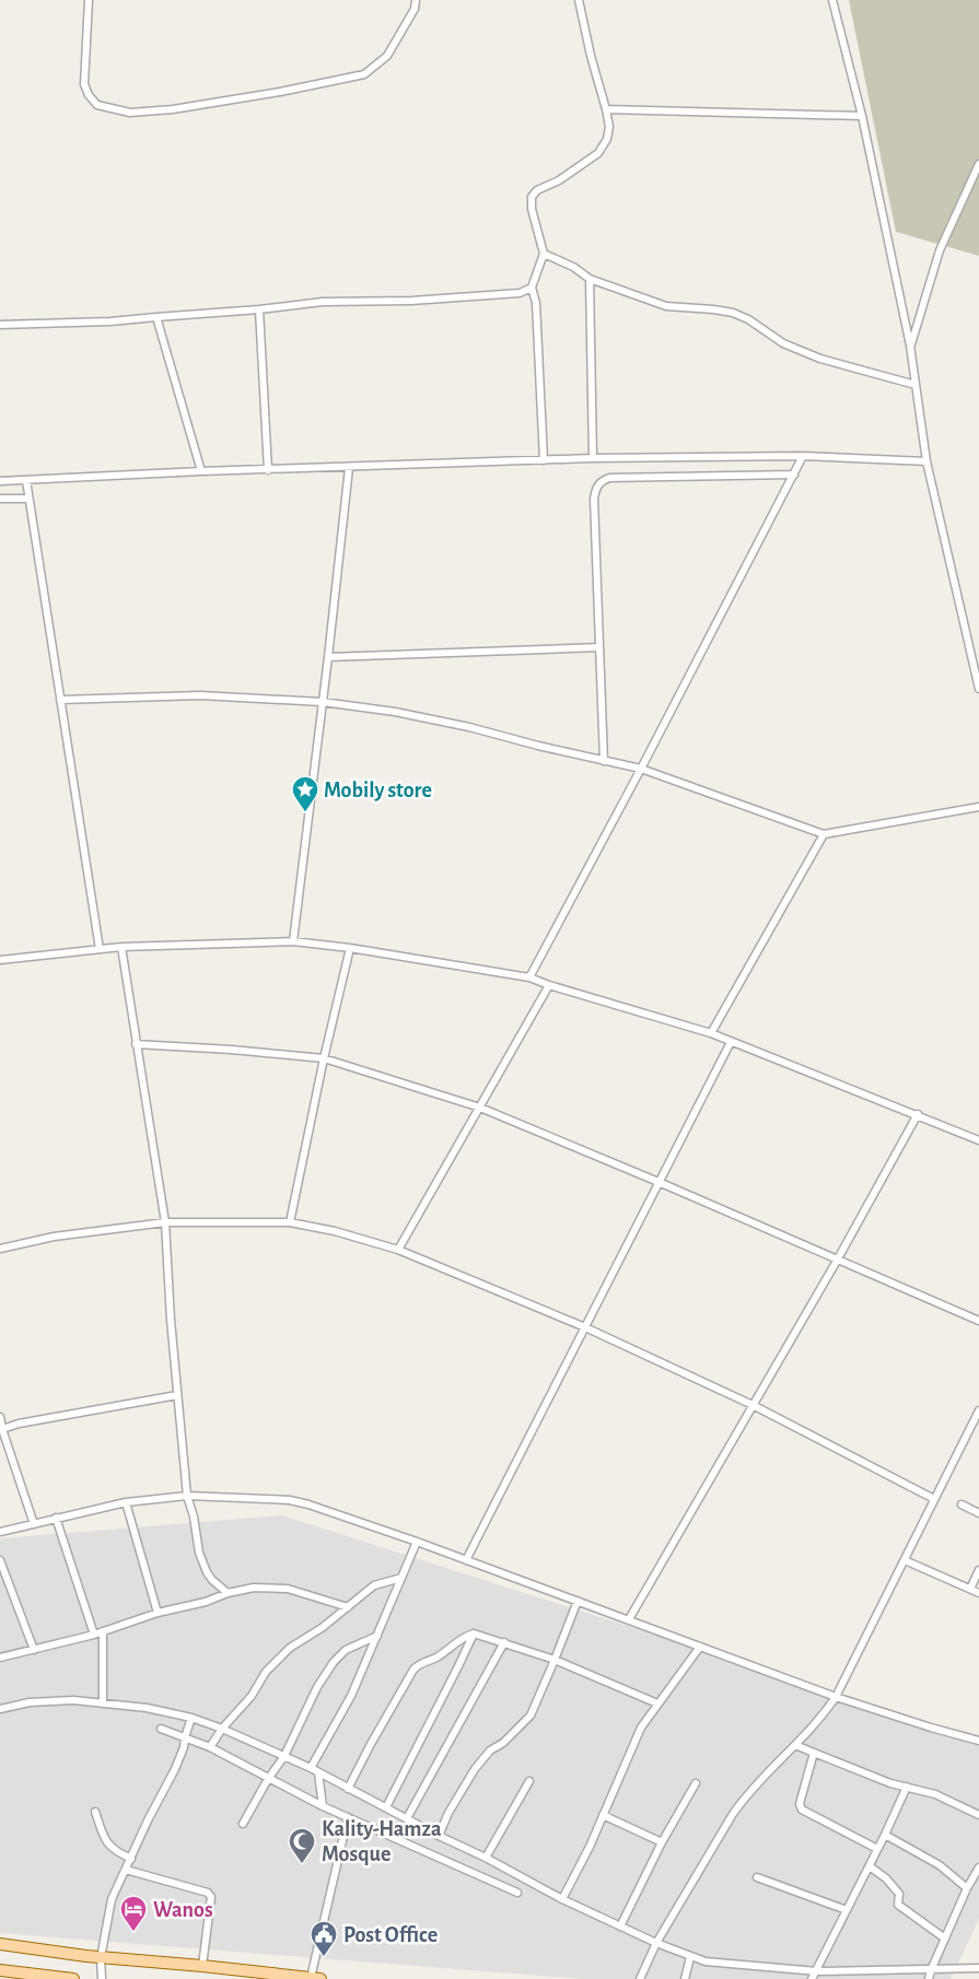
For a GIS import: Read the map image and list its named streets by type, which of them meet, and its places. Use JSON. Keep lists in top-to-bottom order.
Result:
{
  "places": {
    "place": ["Mobily store"],
    "mosque": ["Kality-Hamza Mosque"],
    "hotel": ["Wanos"],
    "public building": ["Post Office"]
  }
}
